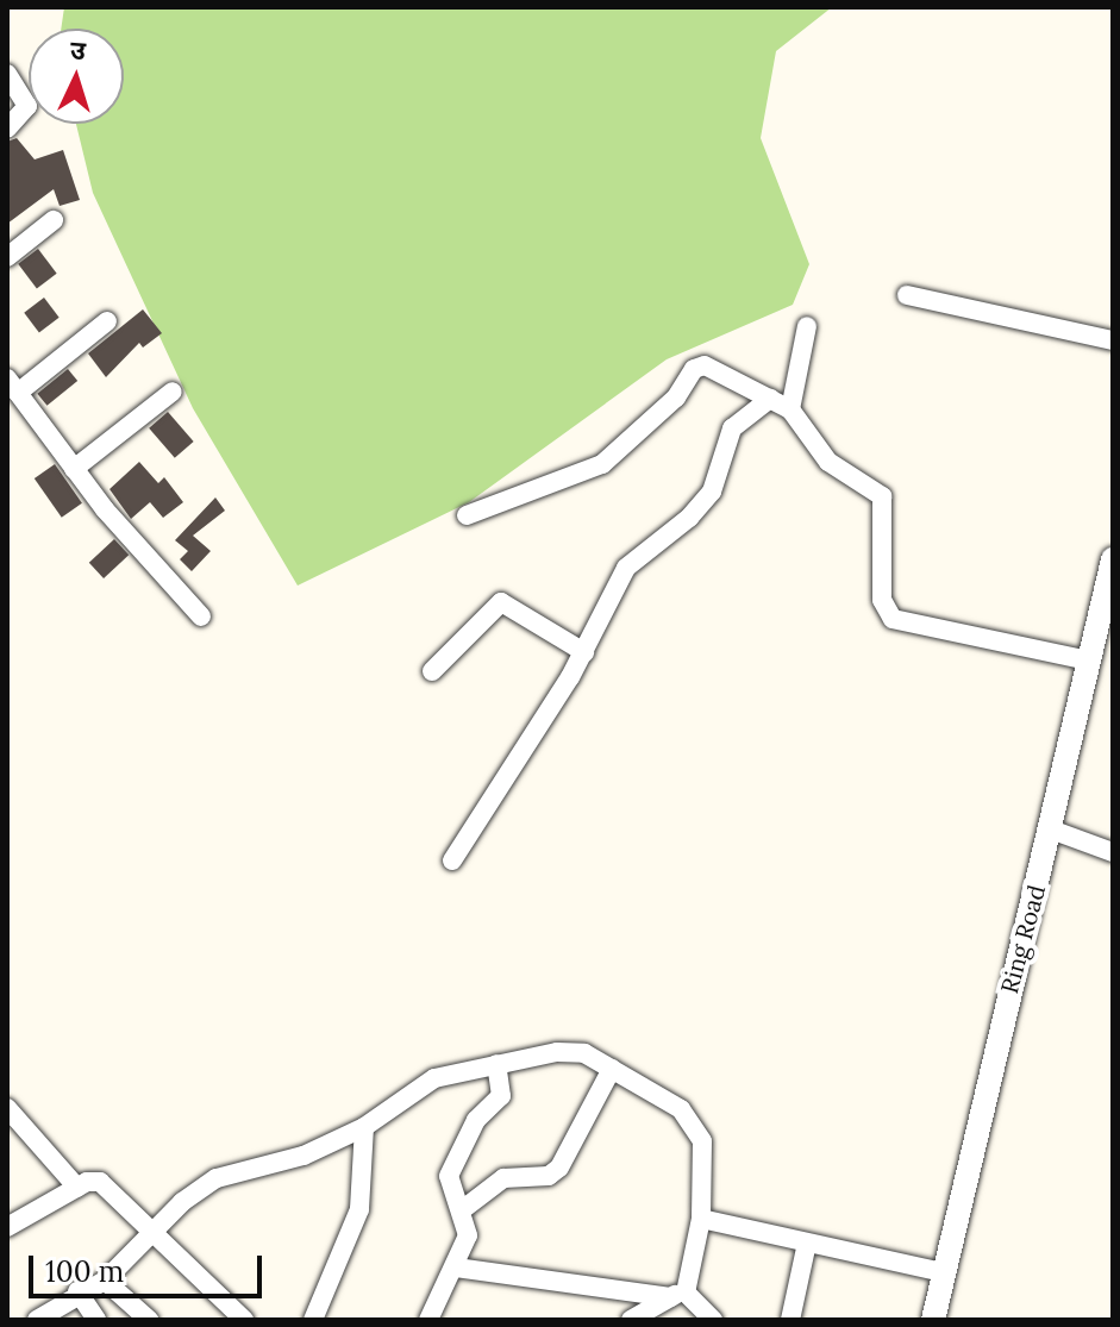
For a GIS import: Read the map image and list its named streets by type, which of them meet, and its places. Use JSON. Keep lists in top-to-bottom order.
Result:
{
  "streets": {
    "street": ["Ring Road"]
  },
  "scale_bar": "100 m",
  "north": "top"
}
